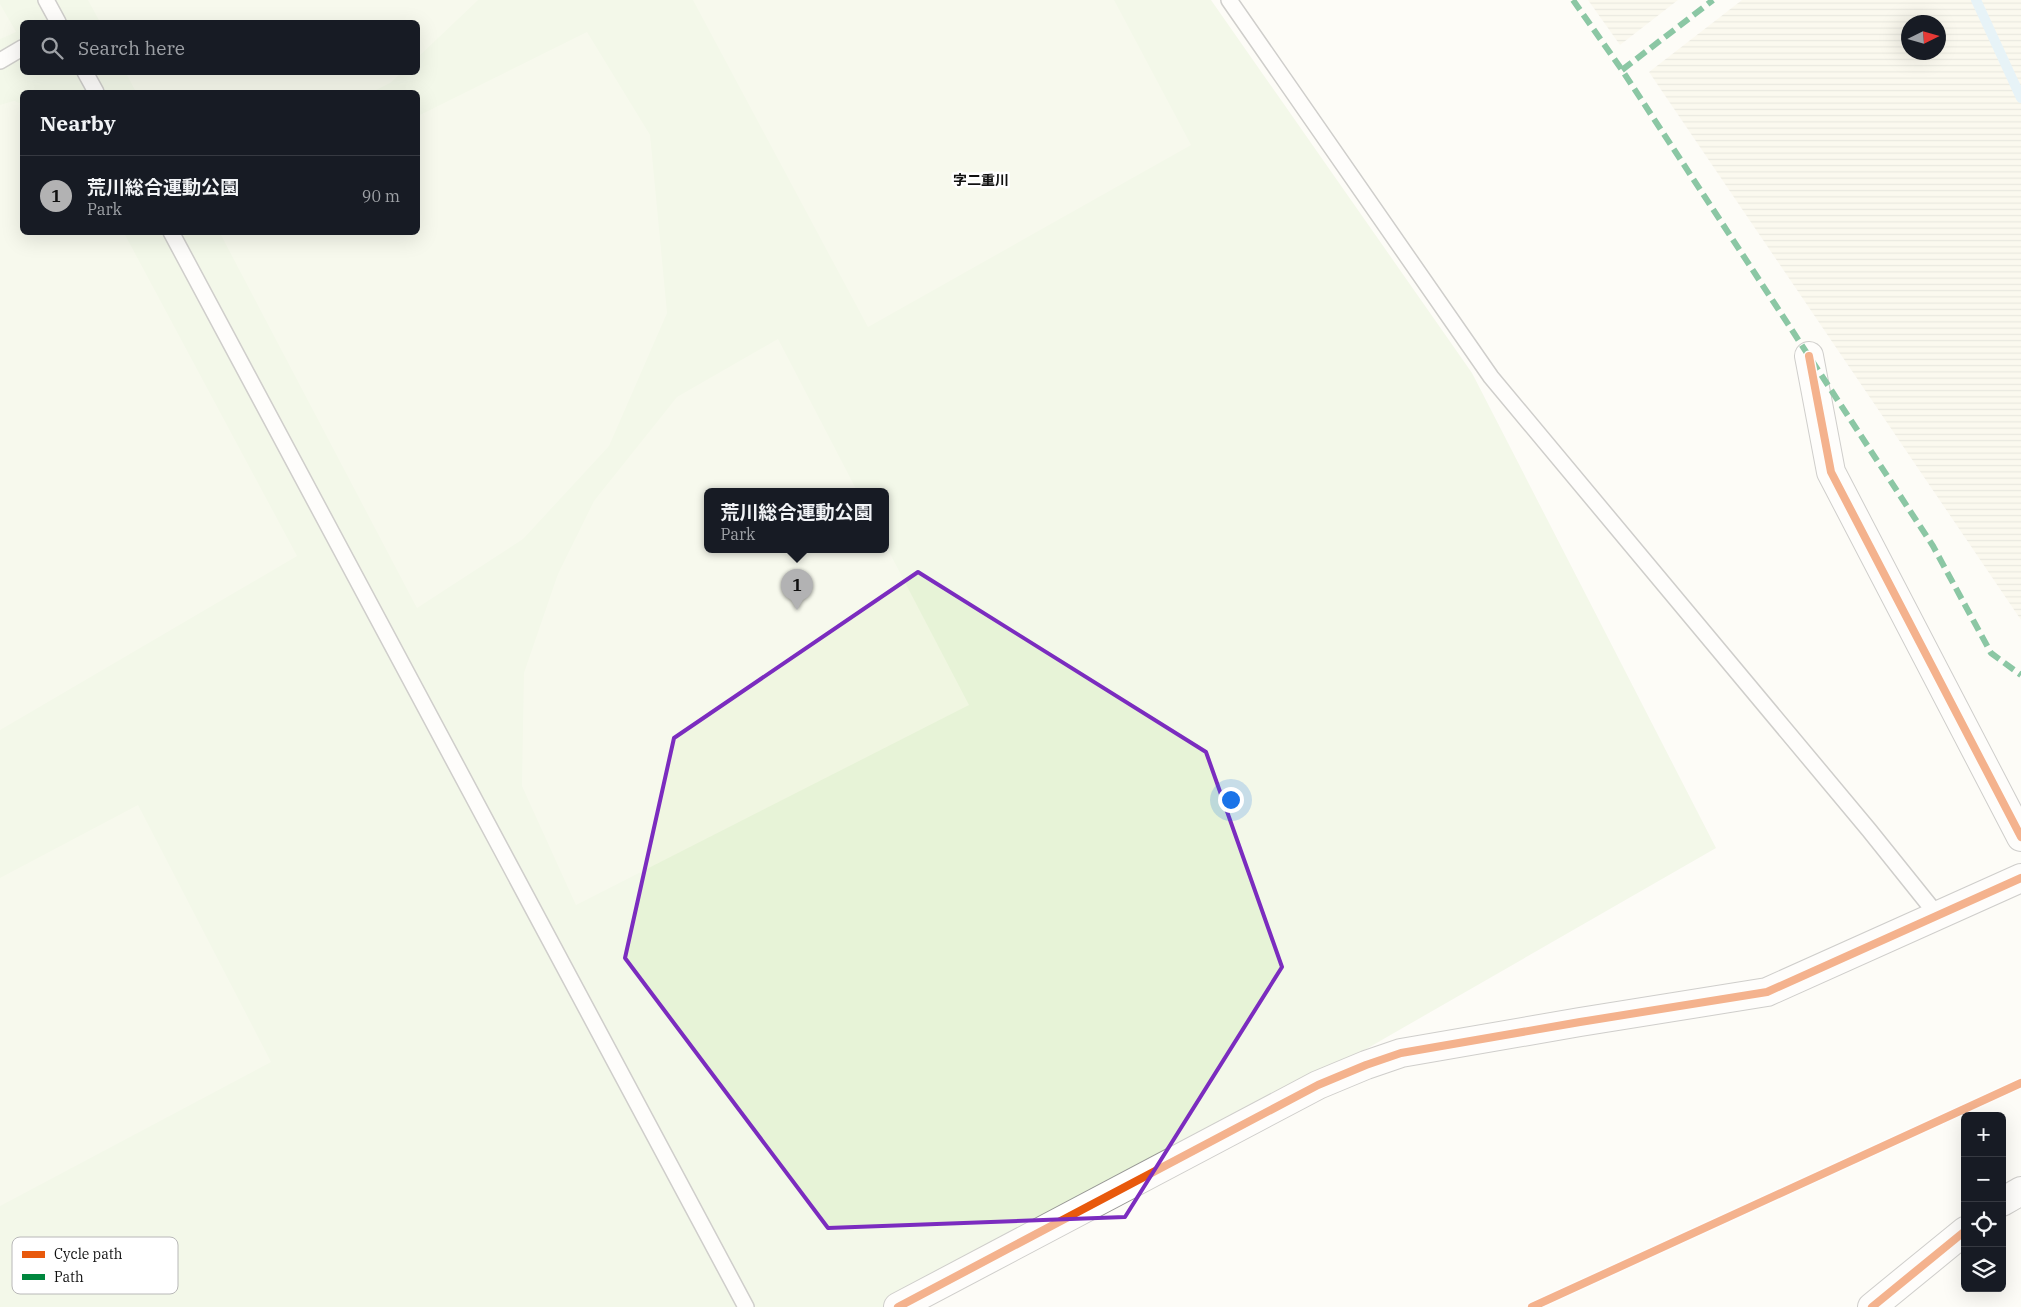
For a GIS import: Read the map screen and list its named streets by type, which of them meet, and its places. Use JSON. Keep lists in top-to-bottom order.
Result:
{
  "districts": ["字二重川"],
  "legend": ["Cycle path", "Path"],
  "north": "right",
  "page": {
    "search": "Search here",
    "heading": "Nearby",
    "list": [
      {
        "mark": "1",
        "name": "荒川総合運動公園",
        "note": "Park",
        "value": "90 m"
      }
    ],
    "popup": ["荒川総合運動公園", "Park"],
    "pins": "1",
    "map_buttons": ["+", "−"]
  }
}
